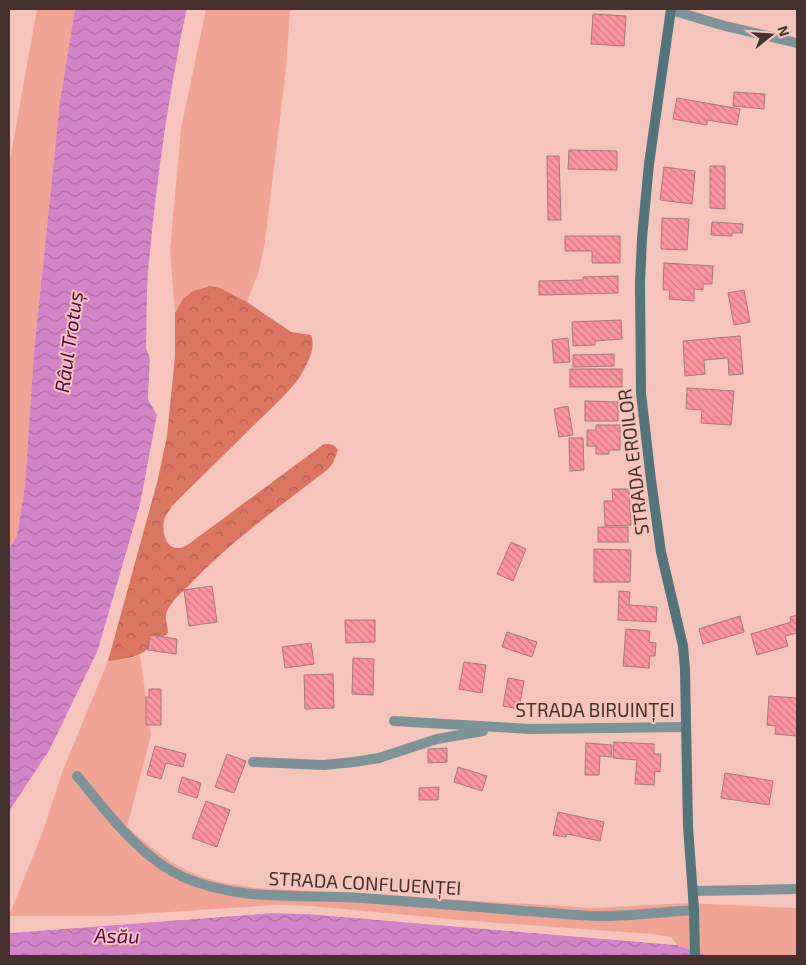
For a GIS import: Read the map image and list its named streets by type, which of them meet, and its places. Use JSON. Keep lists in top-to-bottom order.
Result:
{
  "streets": {
    "main road": ["STRADA EROILOR"],
    "street": ["STRADA BIRUINȚEI", "STRADA CONFLUENȚEI"]
  },
  "crossings": [
    ["STRADA EROILOR", "STRADA BIRUINȚEI"],
    ["STRADA EROILOR", "STRADA CONFLUENȚEI"]
  ],
  "water": ["Râul Trotuș", "Asău"],
  "north": "right"
}
